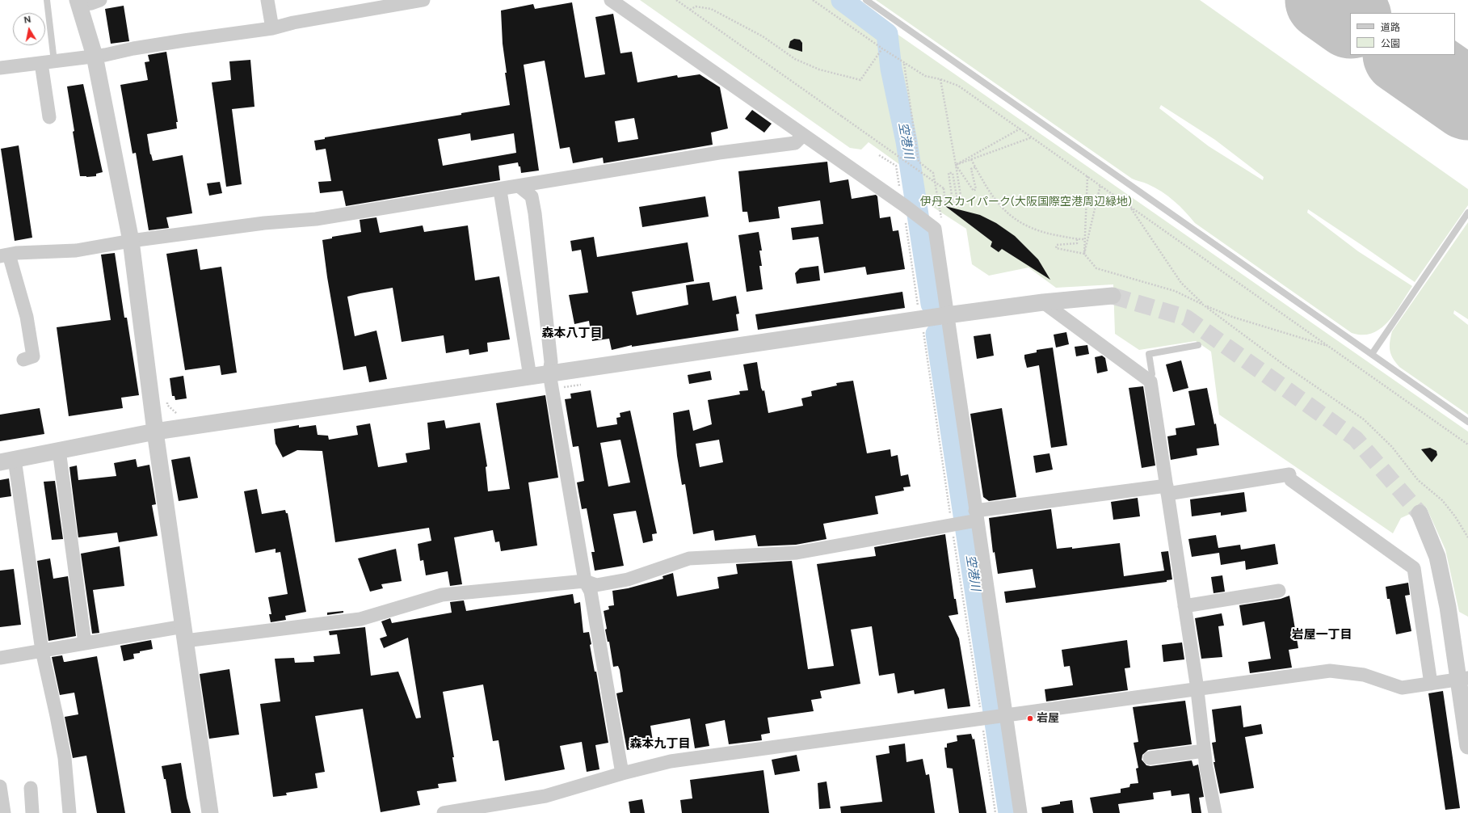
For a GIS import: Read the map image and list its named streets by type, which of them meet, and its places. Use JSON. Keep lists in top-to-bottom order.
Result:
{
  "districts": ["森本八丁目", "岩屋一丁目", "森本九丁目"],
  "water": ["空港川"],
  "parks": ["伊丹スカイパーク(大阪国際空港周辺緑地)"],
  "places": ["岩屋"],
  "legend": ["道路", "公園"],
  "north": "top"
}
